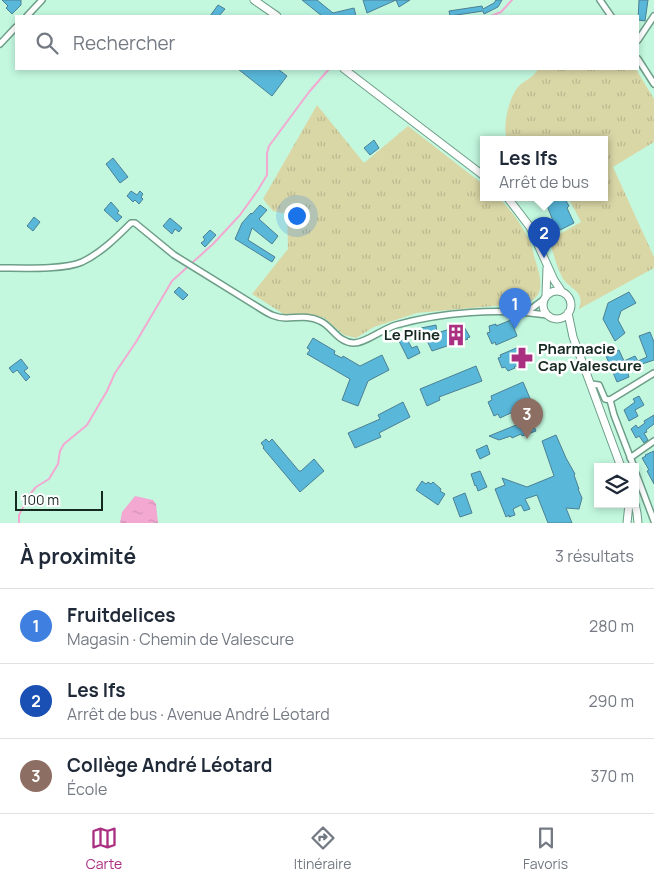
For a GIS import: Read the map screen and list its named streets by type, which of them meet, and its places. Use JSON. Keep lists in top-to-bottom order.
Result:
{
  "places": {
    "building": ["Le Pline"],
    "pharmacy": ["Pharmacie Cap Valescure"]
  },
  "scale_bar": "100 m",
  "page": {
    "search": "Rechercher",
    "popup": ["Les Ifs", "Arrêt de bus"],
    "pins": ["2", "1", "3"],
    "scale": "100 m",
    "heading": ["À proximité", "3 résultats"],
    "list": [
      {
        "mark": "1",
        "name": "Fruitdelices",
        "note": "Magasin · Chemin de Valescure",
        "value": "280 m"
      },
      {
        "mark": "2",
        "name": "Les Ifs",
        "note": "Arrêt de bus · Avenue André Léotard",
        "value": "290 m"
      },
      {
        "mark": "3",
        "name": "Collège André Léotard",
        "note": "École",
        "value": "370 m"
      }
    ],
    "nav": ["Carte", "Itinéraire", "Favoris"]
  }
}
